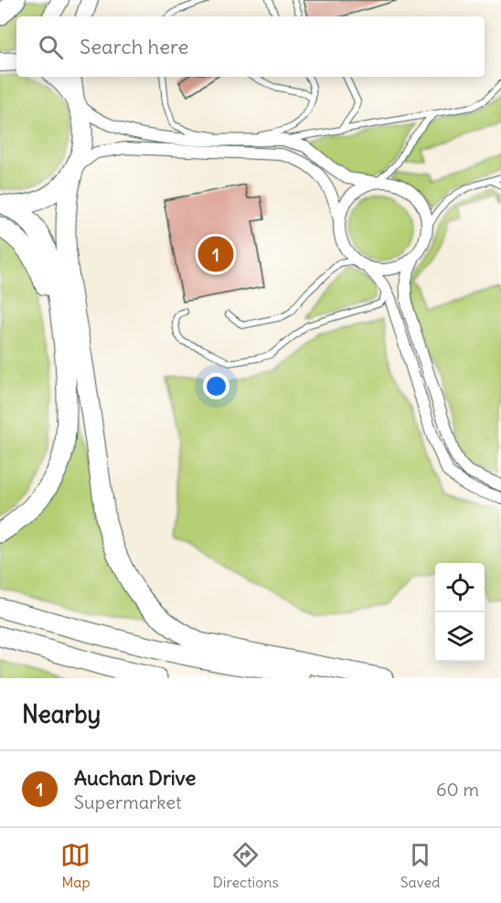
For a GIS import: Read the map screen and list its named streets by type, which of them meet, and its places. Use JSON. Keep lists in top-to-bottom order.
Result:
{
  "page": {
    "search": "Search here",
    "pins": "1",
    "heading": "Nearby",
    "list": [
      {
        "mark": "1",
        "name": "Auchan Drive",
        "note": "Supermarket",
        "value": "60 m"
      }
    ],
    "nav": ["Map", "Directions", "Saved"]
  }
}
